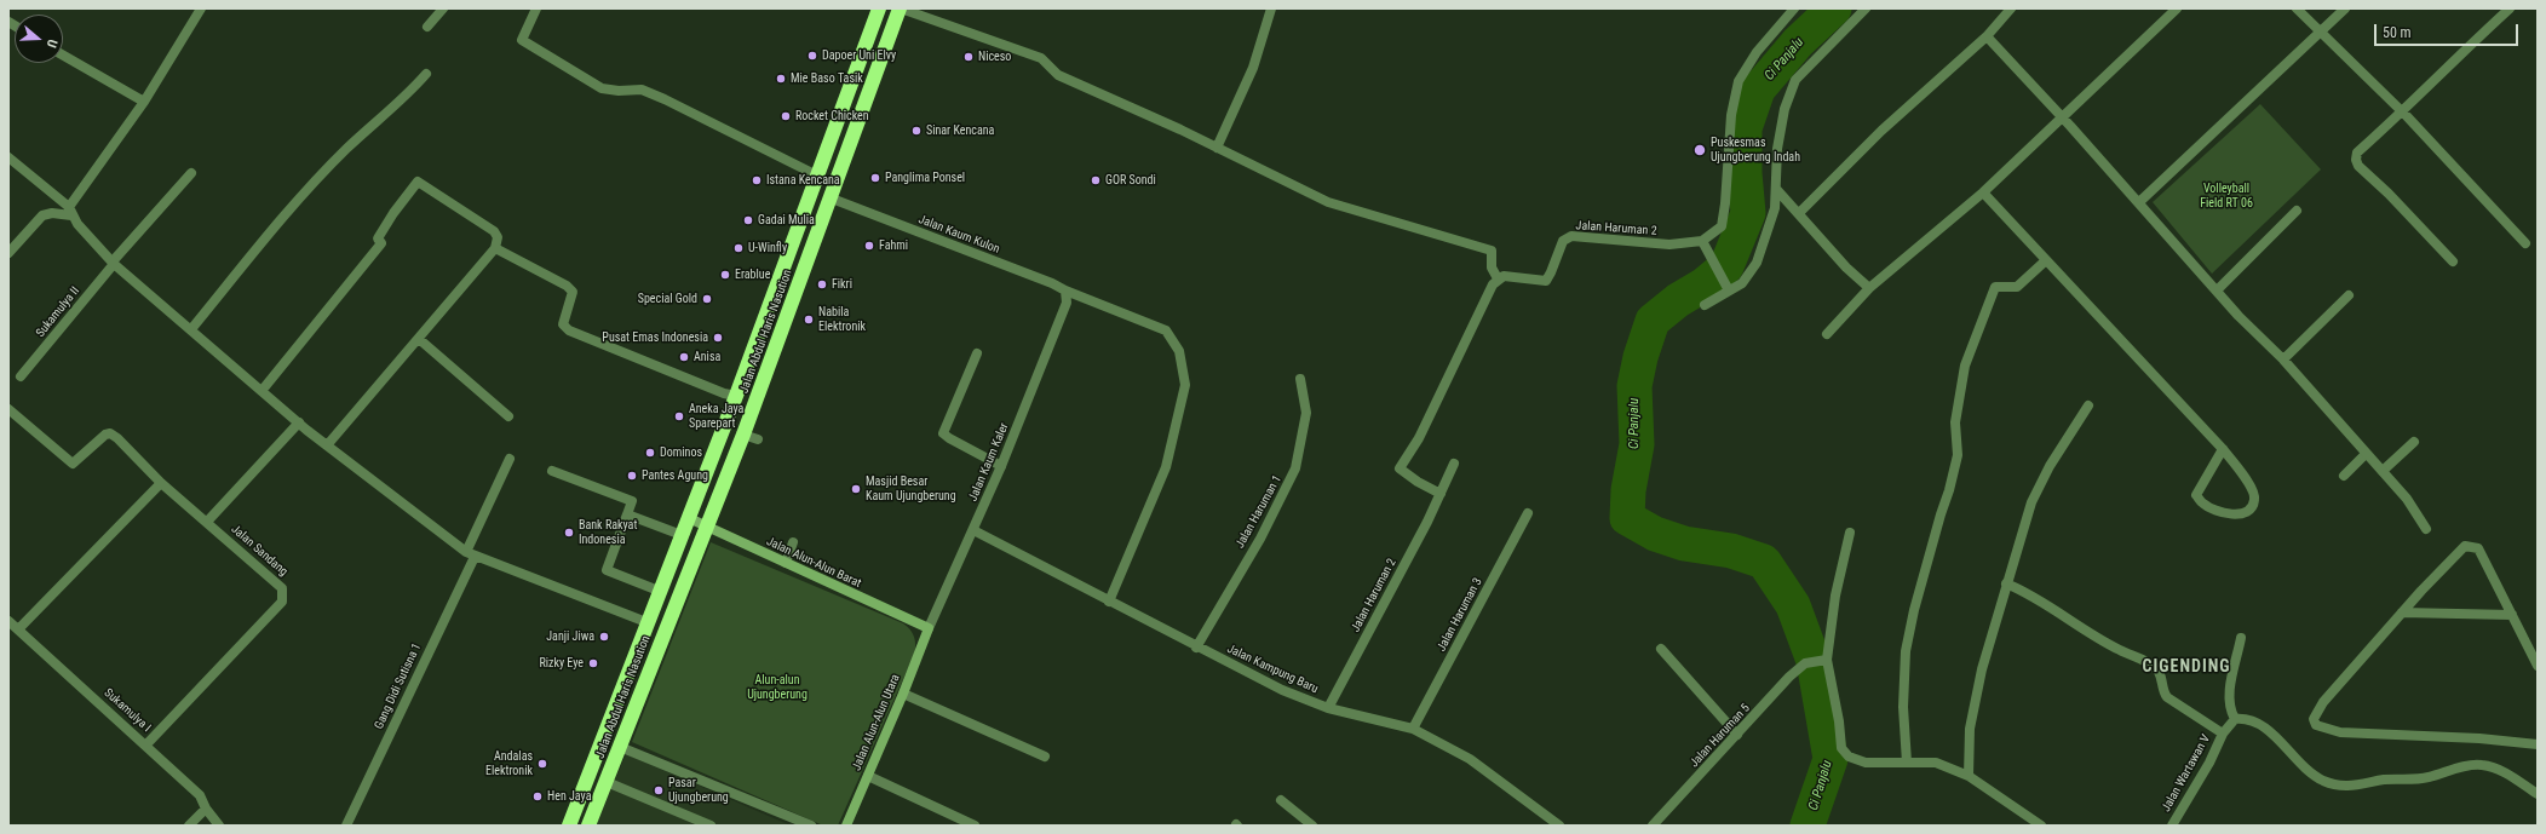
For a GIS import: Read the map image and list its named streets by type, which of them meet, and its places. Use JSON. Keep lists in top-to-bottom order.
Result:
{
  "streets": {
    "highway": ["Jalan Abdul Haris Nasution"],
    "street": [
      "Jalan Haruman 2",
      "Jalan Kaum Kulon",
      "Sukamulya II",
      "Jalan Kaum Kaler",
      "Jalan Haruman 1",
      "Jalan Sandang",
      "Jalan Alun-Alun Barat",
      "Jalan Haruman 3",
      "Jalan Kampung Baru",
      "Gang Didi Sutisna 1",
      "Sukamulya I",
      "Jalan Alun-Alun Utara",
      "Jalan Haruman 5",
      "Jalan Wartawan V"
    ]
  },
  "crossings": [
    ["Jalan Haruman 2", "Jalan Kampung Baru"],
    ["Jalan Kaum Kulon", "Jalan Abdul Haris Nasution"],
    ["Jalan Kaum Kulon", "Jalan Kaum Kaler"],
    ["Jalan Kaum Kulon", "Jalan Kampung Baru"],
    ["Jalan Abdul Haris Nasution", "Jalan Alun-Alun Barat"],
    ["Jalan Kaum Kaler", "Jalan Alun-Alun Barat"],
    ["Jalan Kaum Kaler", "Jalan Kampung Baru"],
    ["Jalan Kaum Kaler", "Jalan Alun-Alun Utara"],
    ["Jalan Haruman 1", "Jalan Kampung Baru"],
    ["Jalan Sandang", "Sukamulya I"],
    ["Jalan Alun-Alun Barat", "Jalan Alun-Alun Utara"],
    ["Jalan Haruman 3", "Jalan Kampung Baru"]
  ],
  "districts": ["CIGENDING"],
  "water": ["Ci Panjalu"],
  "parks": ["Volleyball Field RT 06", "Alun-alun Ujungberung"],
  "places": [
    "Dapoer Uni Elvy",
    "Niceso",
    "Mie Baso Tasik",
    "Rocket Chicken",
    "Sinar Kencana",
    "Puskesmas Ujungberung Indah",
    "Panglima Ponsel",
    "Istana Kencana",
    "GOR Sondi",
    "Gadai Mulia",
    "Fahmi",
    "U-Winfly",
    "Erablue",
    "Fikri",
    "Special Gold",
    "Nabila Elektronik",
    "Pusat Emas Indonesia",
    "Anisa",
    "Aneka Jaya Sparepart",
    "Dominos",
    "Pantes Agung",
    "Masjid Besar Kaum Ujungberung",
    "Bank Rakyat Indonesia",
    "Janji Jiwa",
    "Rizky Eye",
    "Andalas Elektronik",
    "Pasar Ujungberung",
    "Hen Jaya"
  ],
  "scale_bar": "50 m",
  "north": "right"
}
